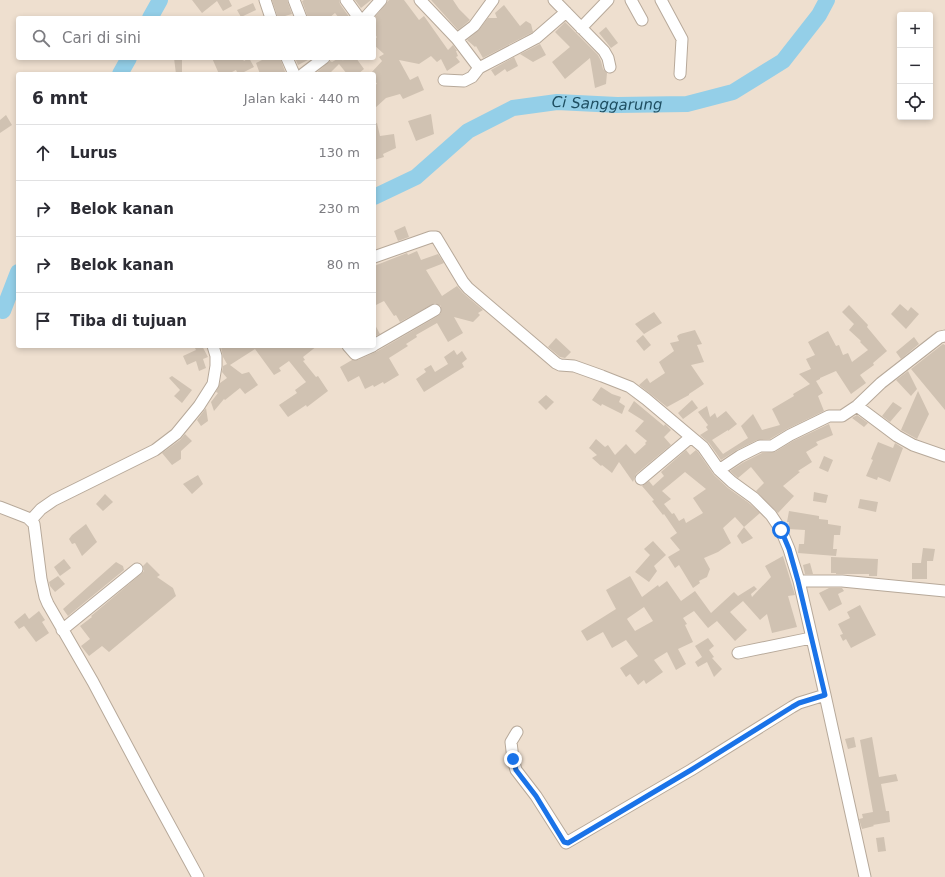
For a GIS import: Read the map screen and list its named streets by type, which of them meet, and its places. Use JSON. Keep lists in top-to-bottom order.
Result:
{
  "water": ["Ci Sanggarung"],
  "page": {
    "map_buttons": ["+", "−"],
    "search": "Cari di sini",
    "heading": ["6 mnt", "Jalan kaki · 440 m"],
    "list": [
      ["Lurus", "130 m"],
      ["Belok kanan", "230 m"],
      ["Belok kanan", "80 m"],
      "Tiba di tujuan"
    ]
  }
}
